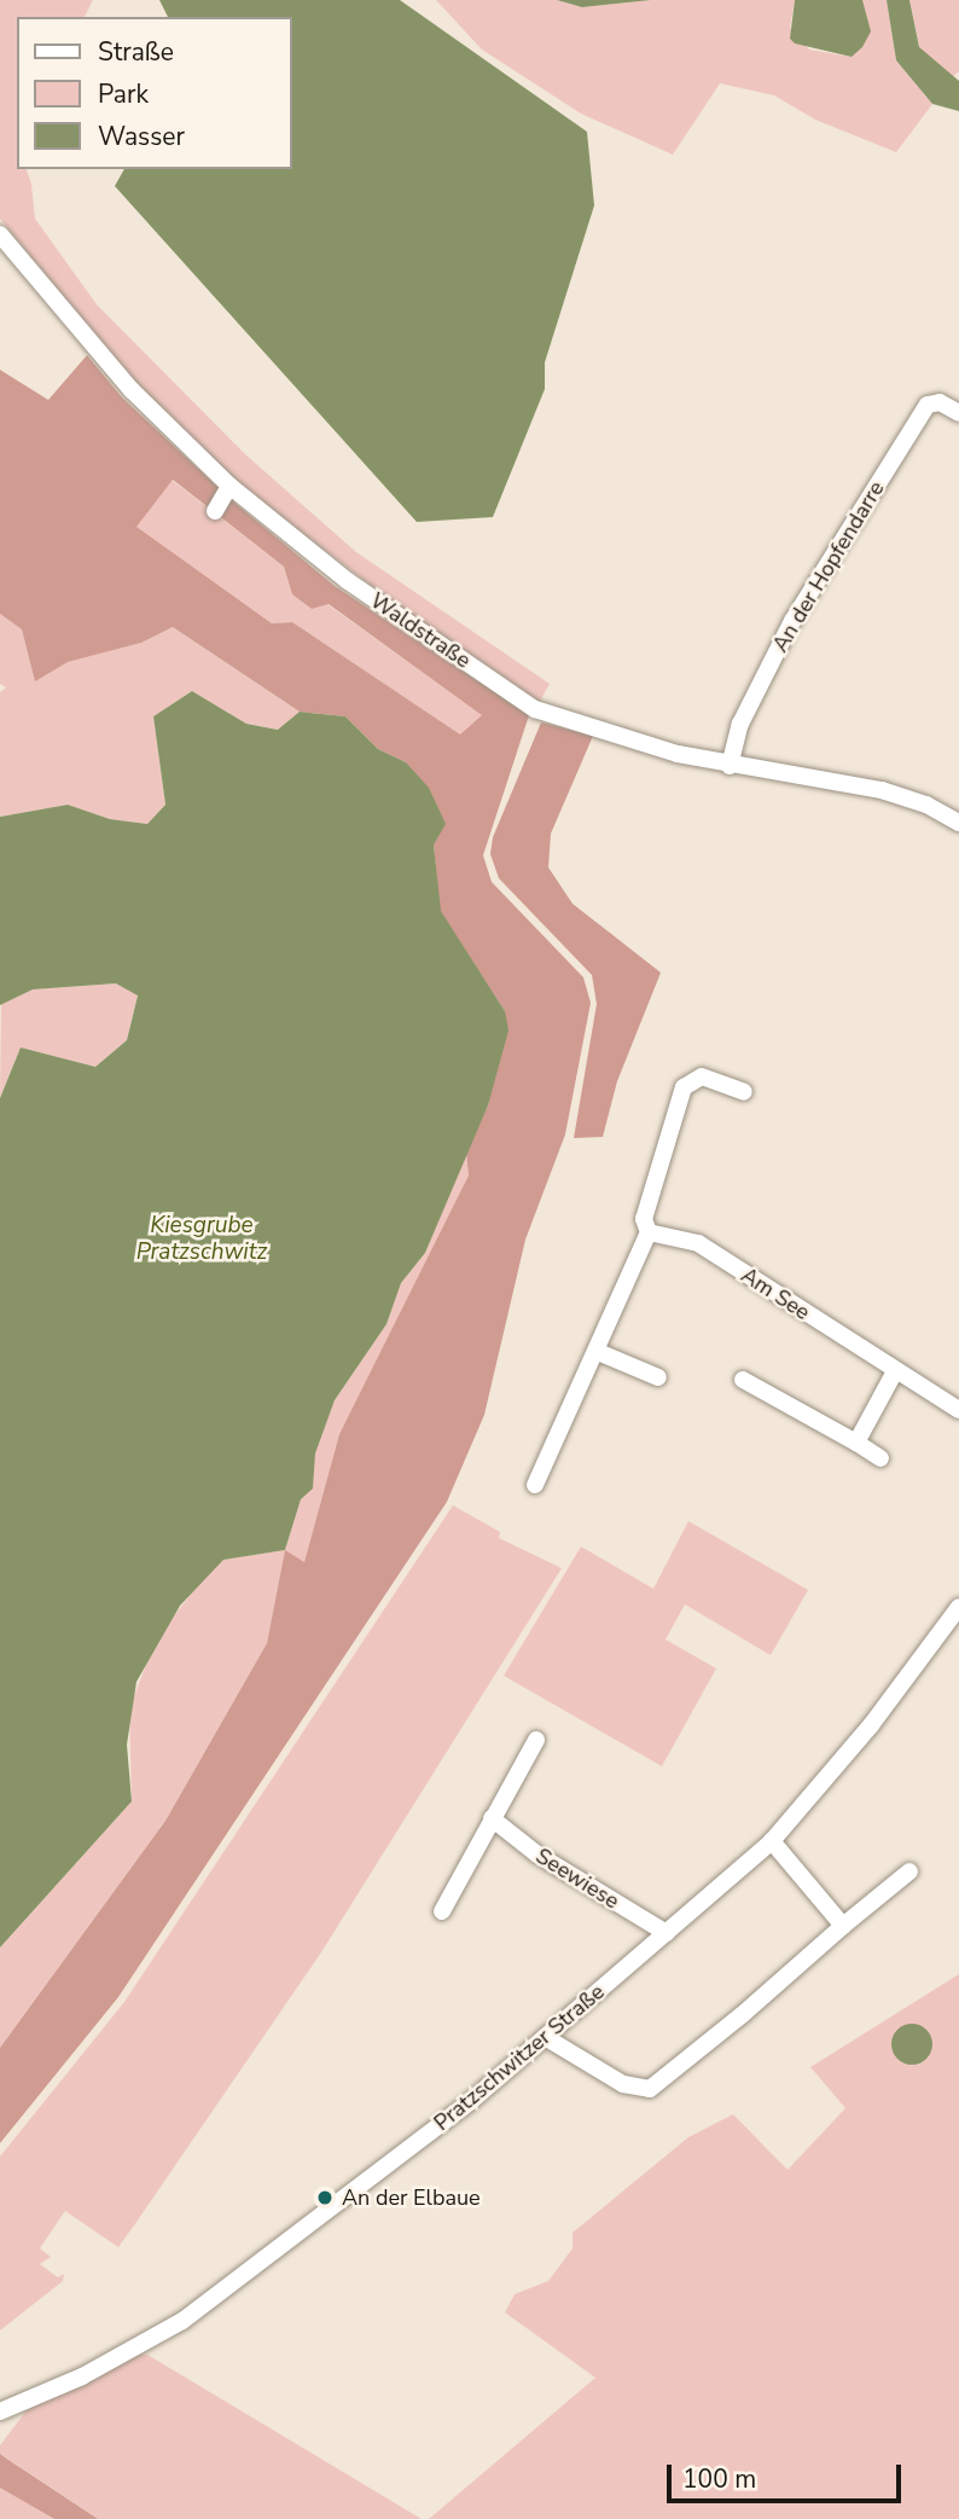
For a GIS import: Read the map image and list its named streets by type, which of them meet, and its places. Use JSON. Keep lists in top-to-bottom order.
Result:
{
  "streets": {
    "street": [
      "An der Hopfendarre",
      "Waldstraße",
      "Am See",
      "Seewiese",
      "Pratzschwitzer Straße"
    ]
  },
  "crossings": [
    ["An der Hopfendarre", "Waldstraße"],
    ["Seewiese", "Pratzschwitzer Straße"]
  ],
  "water": ["Kiesgrube Pratzschwitz"],
  "places": ["An der Elbaue"],
  "legend": ["Straße", "Park", "Wasser"],
  "scale_bar": "100 m"
}
